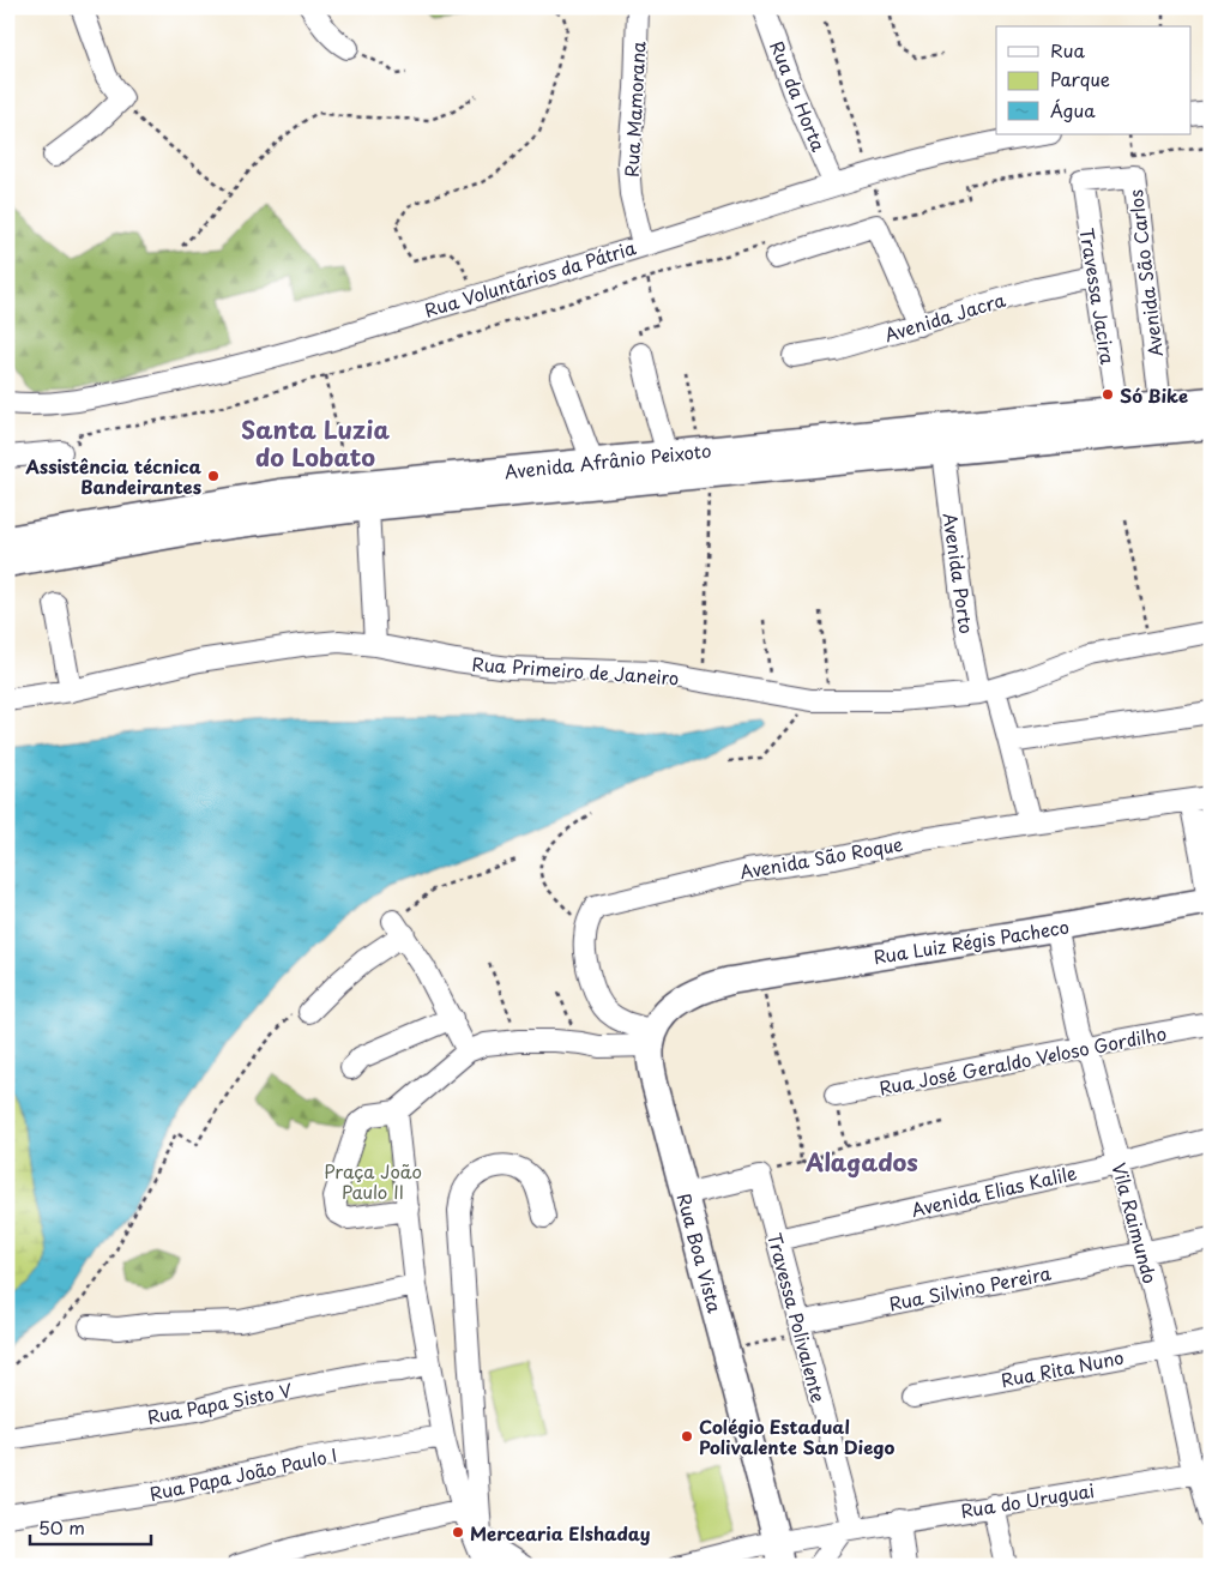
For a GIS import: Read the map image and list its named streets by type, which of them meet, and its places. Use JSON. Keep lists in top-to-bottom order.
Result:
{
  "streets": {
    "main road": ["Avenida Afrânio Peixoto", "Rua Luiz Régis Pacheco", "Rua Boa Vista"],
    "street": [
      "Rua da Horta",
      "Rua Mamorana",
      "Avenida São Carlos",
      "Rua Voluntários da Pátria",
      "Travessa Jacira",
      "Avenida Jacra",
      "Avenida Porto",
      "Rua Primeiro de Janeiro",
      "Avenida São Roque",
      "Rua José Geraldo Veloso Gordilho",
      "Avenida Elias Kalile",
      "Vila Raimundo",
      "Rua Silvino Pereira",
      "Travessa Polivalente",
      "Rua Rita Nuno",
      "Rua Papa Sisto V",
      "Rua Papa João Paulo I",
      "Rua do Uruguai"
    ]
  },
  "crossings": [
    ["Rua da Horta", "Rua Voluntários da Pátria"],
    ["Rua Mamorana", "Rua Voluntários da Pátria"],
    ["Avenida São Carlos", "Avenida Afrânio Peixoto"],
    ["Travessa Jacira", "Avenida Jacra"],
    ["Travessa Jacira", "Avenida Afrânio Peixoto"],
    ["Avenida Afrânio Peixoto", "Avenida Porto"],
    ["Avenida Porto", "Rua Primeiro de Janeiro"],
    ["Avenida São Roque", "Rua Luiz Régis Pacheco"],
    ["Avenida São Roque", "Rua Boa Vista"],
    ["Rua Luiz Régis Pacheco", "Vila Raimundo"],
    ["Rua Luiz Régis Pacheco", "Rua Boa Vista"],
    ["Rua José Geraldo Veloso Gordilho", "Vila Raimundo"],
    ["Avenida Elias Kalile", "Vila Raimundo"],
    ["Avenida Elias Kalile", "Travessa Polivalente"],
    ["Vila Raimundo", "Rua Silvino Pereira"],
    ["Vila Raimundo", "Rua Rita Nuno"],
    ["Vila Raimundo", "Rua do Uruguai"],
    ["Rua Boa Vista", "Rua do Uruguai"],
    ["Rua Silvino Pereira", "Travessa Polivalente"],
    ["Travessa Polivalente", "Rua do Uruguai"]
  ],
  "districts": ["Santa Luzia do Lobato", "Alagados"],
  "parks": ["Praça João Paulo II"],
  "places": [
    "Só Bike",
    "Assistência técnica Bandeirantes",
    "Colégio Estadual Polivalente San Diego",
    "Mercearia Elshaday"
  ],
  "legend": ["Rua", "Parque", "Água"],
  "scale_bar": "50 m"
}
